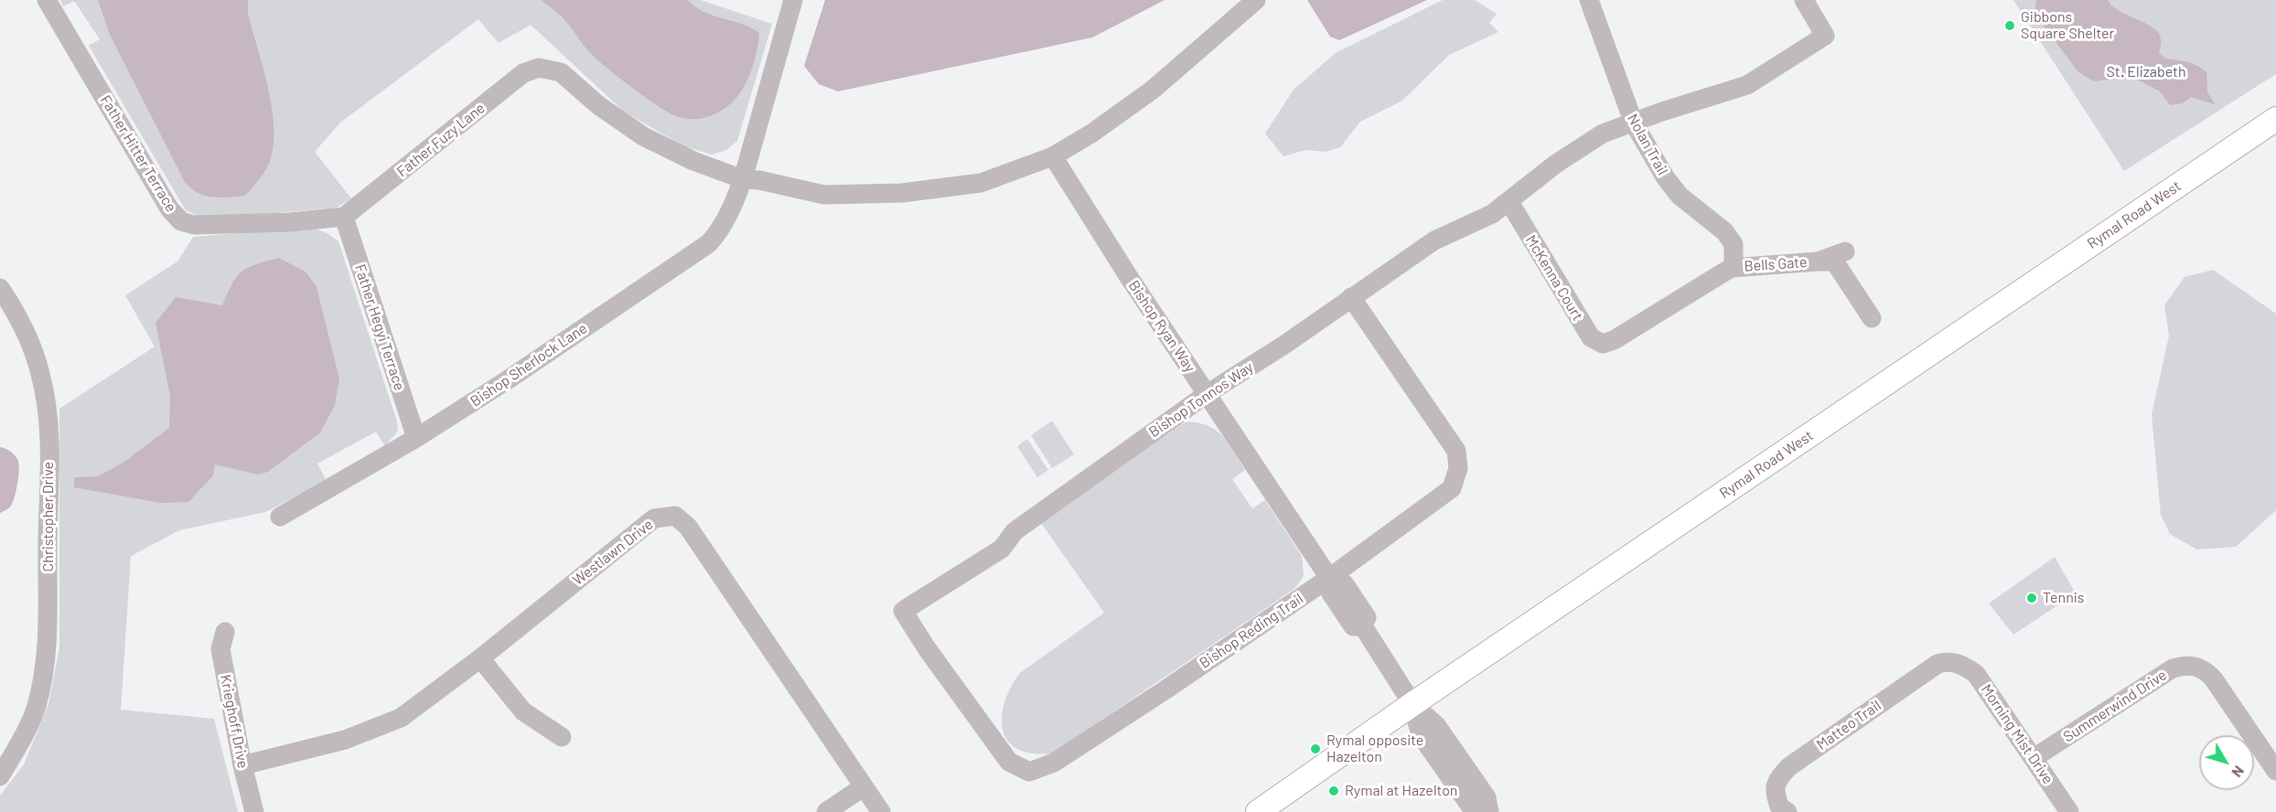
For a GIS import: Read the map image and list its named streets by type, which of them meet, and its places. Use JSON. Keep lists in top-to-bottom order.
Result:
{
  "streets": {
    "main road": ["Rymal Road West"],
    "street": [
      "Father Fuzy Lane",
      "Nolan Trail",
      "Father Hitter Terrace",
      "Bells Gate",
      "McKenna Court",
      "Bishop Ryan Way",
      "Father Hegyi Terrace",
      "Bishop Sherlock Lane",
      "Bishop Tonnos Way",
      "Christopher Drive",
      "Westlawn Drive",
      "Bishop Reding Trail",
      "Summerwind Drive",
      "Krieghoff Drive",
      "Matteo Trail",
      "Morning Mist Drive"
    ]
  },
  "crossings": [
    ["Father Fuzy Lane", "Father Hitter Terrace"],
    ["Father Fuzy Lane", "Father Hegyi Terrace"],
    ["Father Fuzy Lane", "Bishop Sherlock Lane"],
    ["Nolan Trail", "Bells Gate"],
    ["Nolan Trail", "McKenna Court"],
    ["Father Hitter Terrace", "Father Hegyi Terrace"],
    ["Rymal Road West", "Bishop Ryan Way"],
    ["Bells Gate", "McKenna Court"],
    ["McKenna Court", "Bishop Tonnos Way"],
    ["Bishop Ryan Way", "Bishop Tonnos Way"],
    ["Bishop Ryan Way", "Bishop Reding Trail"],
    ["Father Hegyi Terrace", "Bishop Sherlock Lane"],
    ["Bishop Tonnos Way", "Bishop Reding Trail"],
    ["Westlawn Drive", "Krieghoff Drive"],
    ["Summerwind Drive", "Morning Mist Drive"],
    ["Matteo Trail", "Morning Mist Drive"]
  ],
  "parks": ["St. Elizabeth"],
  "places": [
    "Gibbons Square Shelter",
    "Tennis",
    "Rymal opposite Hazelton",
    "Rymal at Hazelton"
  ],
  "north": "bottom right"
}
